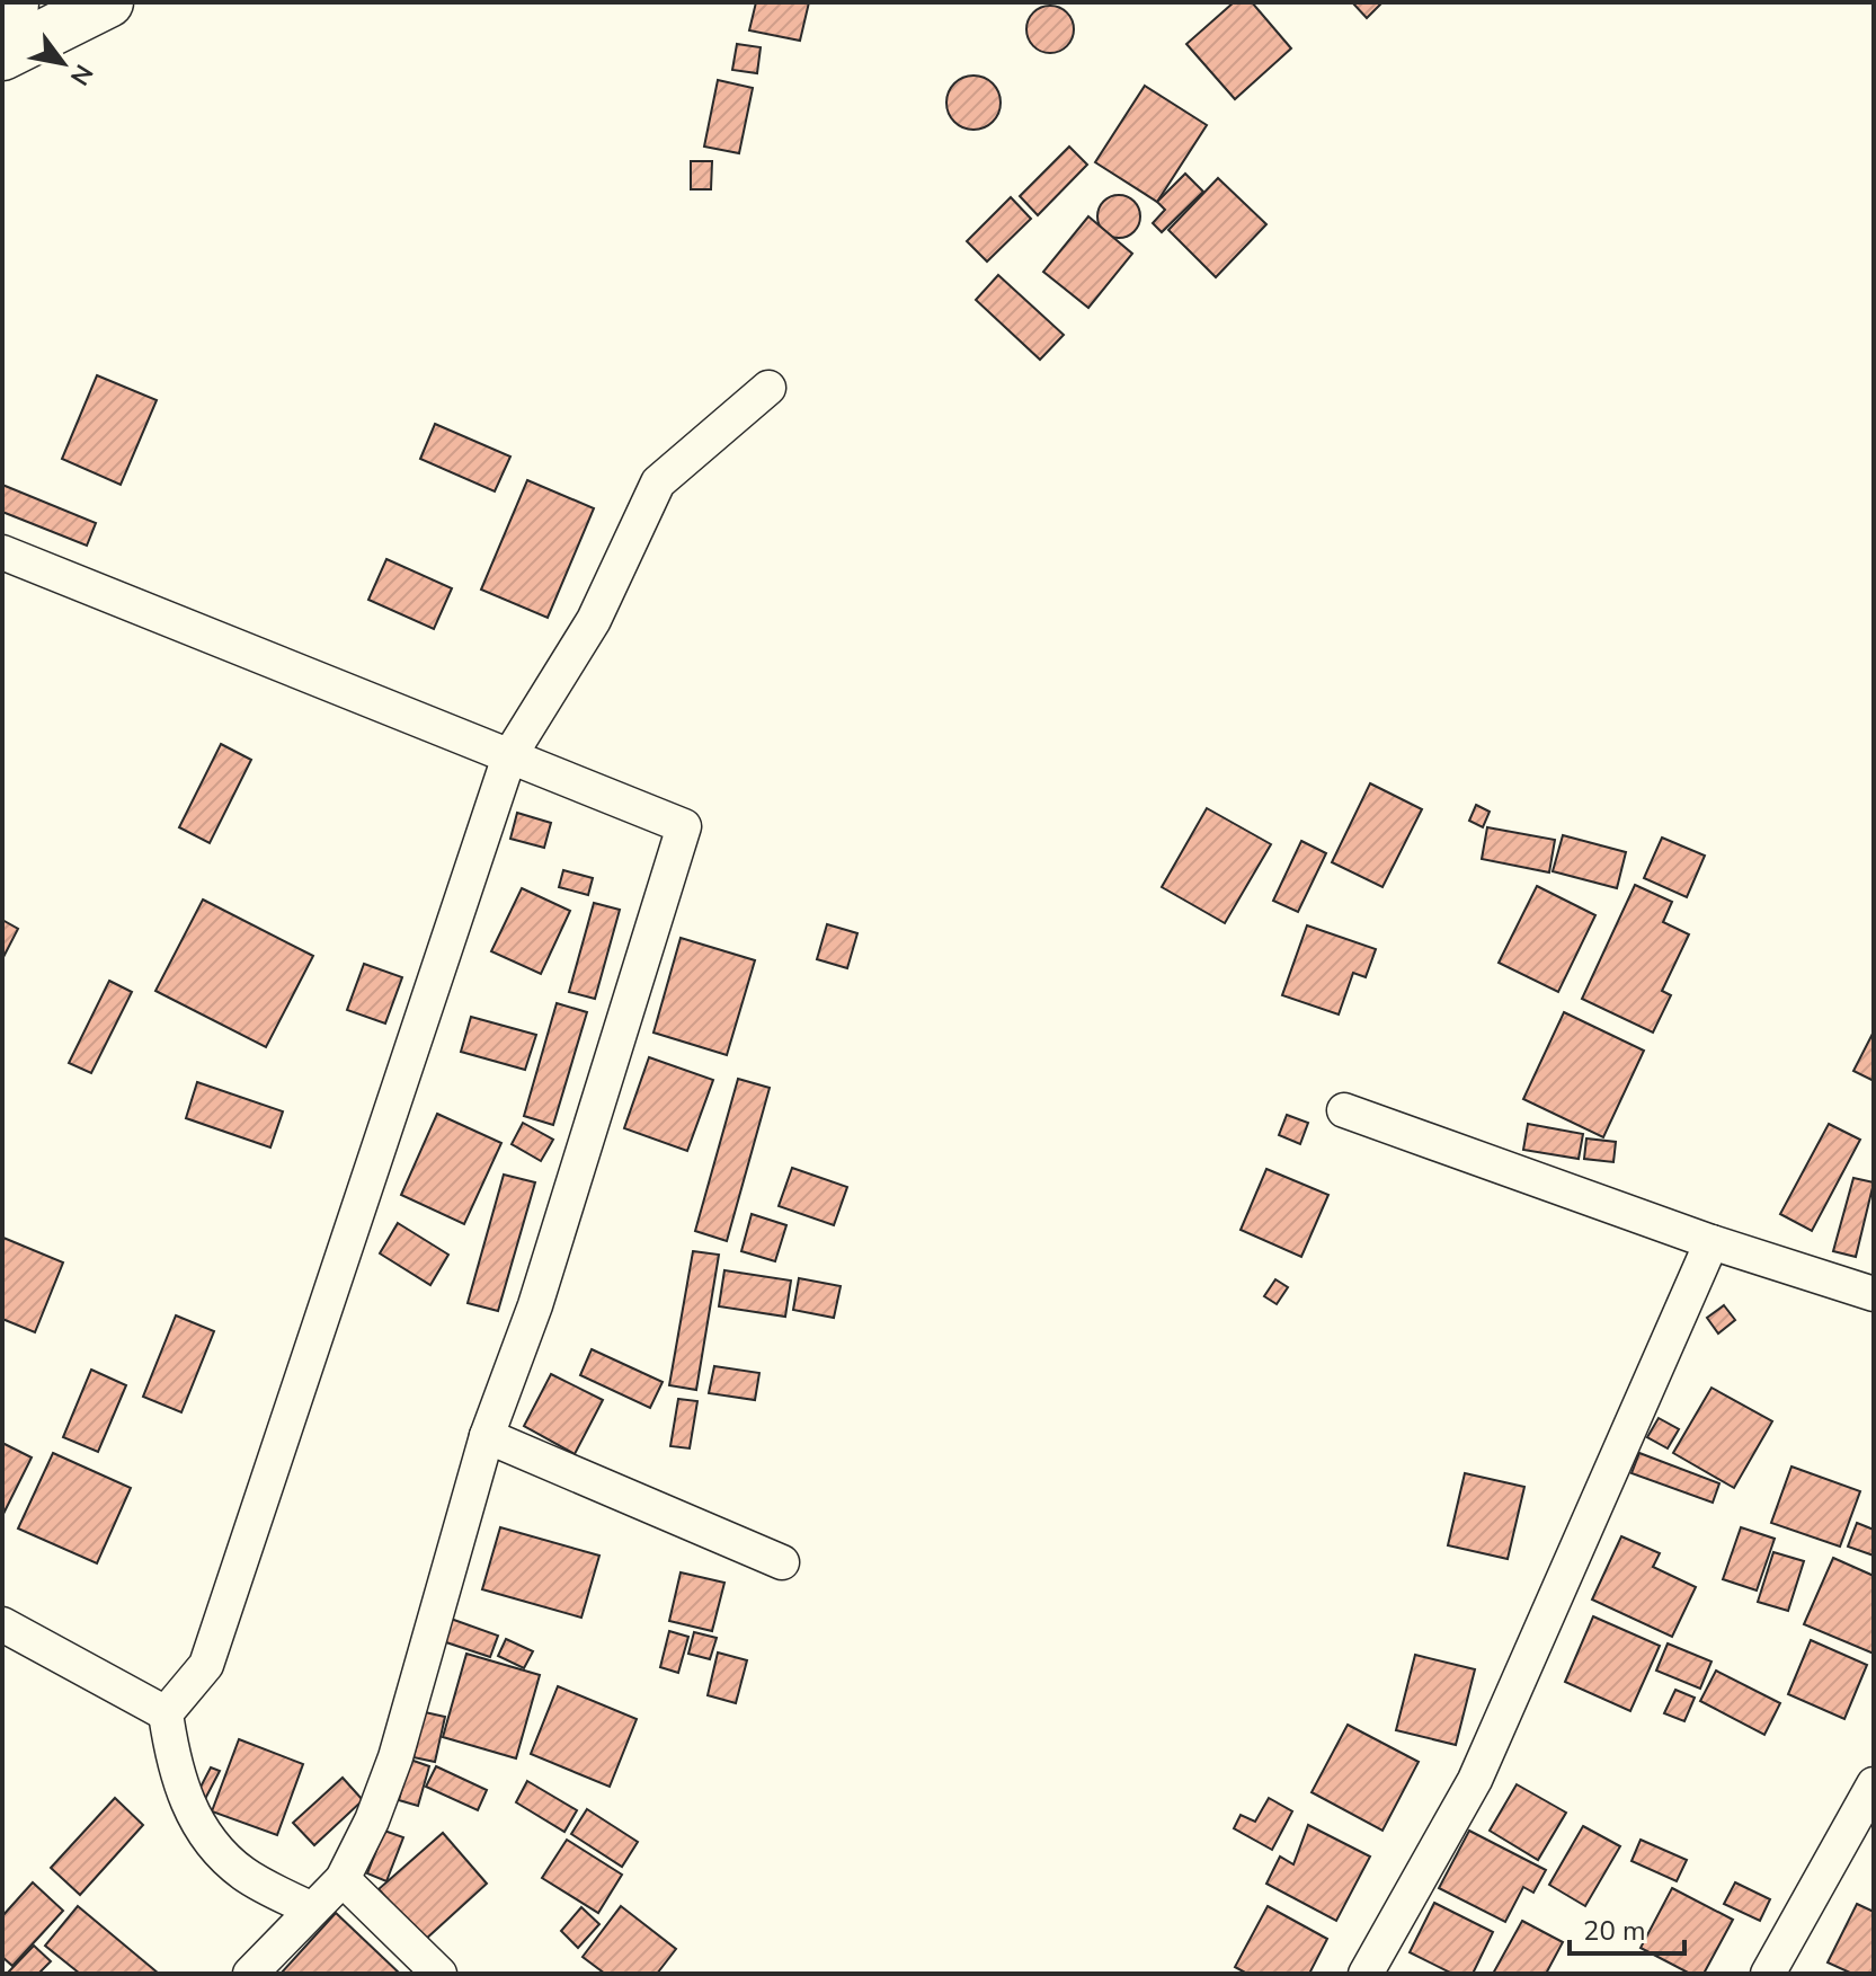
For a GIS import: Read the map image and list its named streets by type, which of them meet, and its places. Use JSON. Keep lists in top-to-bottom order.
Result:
{
  "scale_bar": "20 m",
  "north": "bottom right"
}
